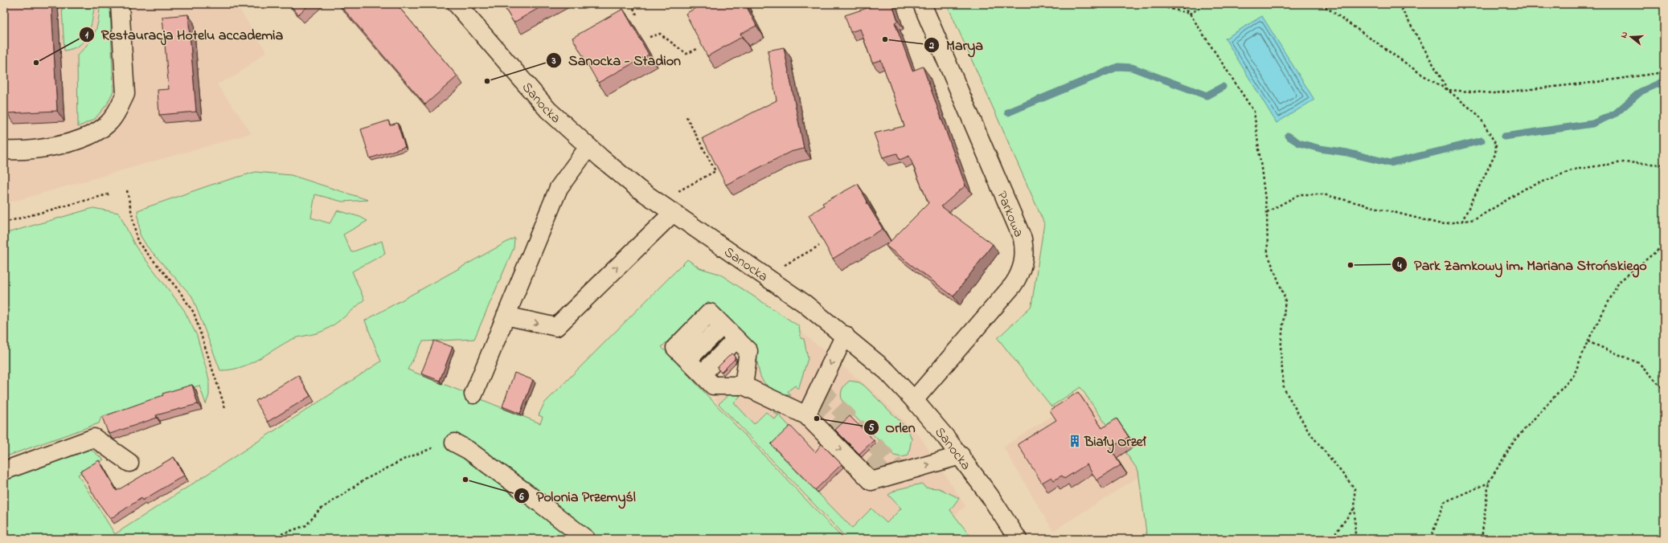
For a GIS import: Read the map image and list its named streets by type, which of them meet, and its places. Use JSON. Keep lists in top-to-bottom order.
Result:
{
  "streets": {
    "main road": ["Sanocka", "Parkowa"]
  },
  "crossings": [
    ["Sanocka", "Parkowa"]
  ],
  "places": {
    "other": [
      "Marya",
      "Restauracja Hotelu accademia",
      "Sanocka - Stadion",
      "Park Zamkowy im. Mariana Strońskiego",
      "Orlen",
      "Polonia Przemyśl"
    ],
    "building": ["Biały Orzeł"]
  },
  "north": "left"
}
